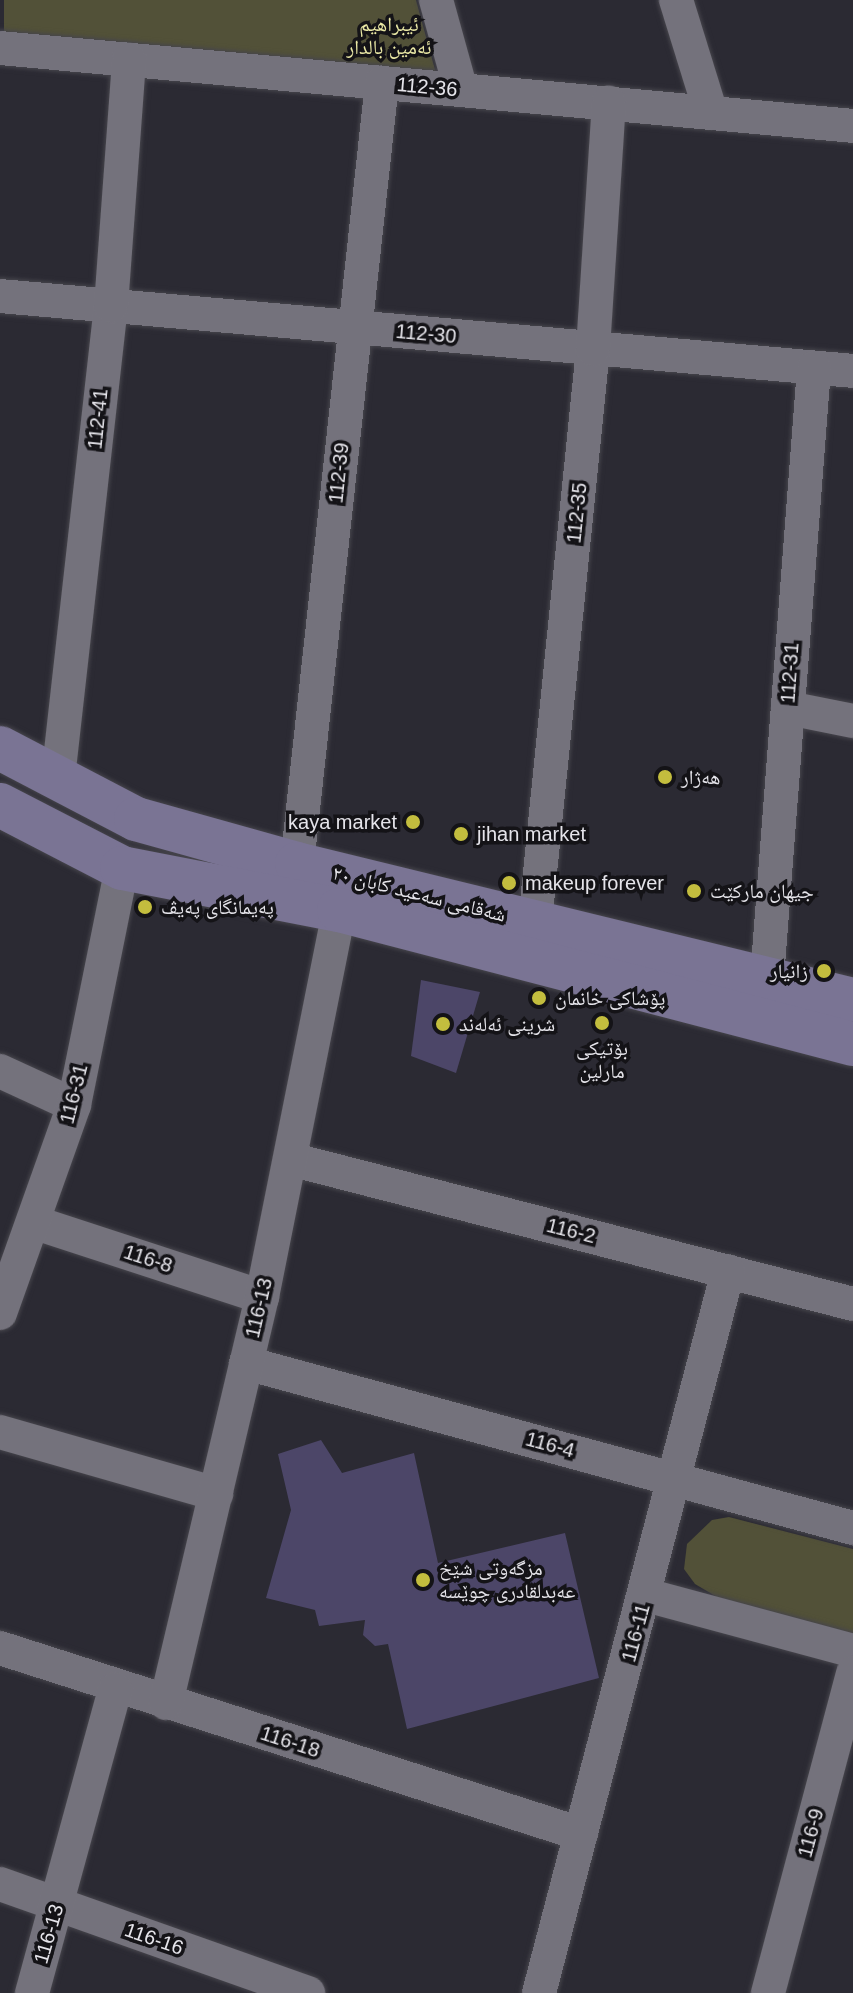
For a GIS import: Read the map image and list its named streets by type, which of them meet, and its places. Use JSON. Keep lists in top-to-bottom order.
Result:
{
  "streets": {
    "main road": ["شەقامی سەعید کابان ٢٠"],
    "street": [
      "112-36",
      "112-30",
      "112-41",
      "112-39",
      "112-35",
      "112-31",
      "116-31",
      "116-2",
      "116-8",
      "116-13",
      "116-4",
      "116-11",
      "116-18",
      "116-9",
      "116-16"
    ]
  },
  "crossings": [
    ["112-36", "112-41"],
    ["112-36", "112-39"],
    ["112-36", "112-35"],
    ["112-30", "112-41"],
    ["112-30", "112-39"],
    ["112-30", "112-35"],
    ["112-30", "112-31"],
    ["112-41", "شەقامی سەعید کابان ٢٠"],
    ["112-39", "شەقامی سەعید کابان ٢٠"],
    ["112-35", "شەقامی سەعید کابان ٢٠"],
    ["112-31", "شەقامی سەعید کابان ٢٠"],
    ["شەقامی سەعید کابان ٢٠", "116-31"],
    ["شەقامی سەعید کابان ٢٠", "116-13"],
    ["116-31", "116-8"],
    ["116-2", "116-13"],
    ["116-2", "116-11"],
    ["116-8", "116-13"],
    ["116-13", "116-4"],
    ["116-13", "116-18"],
    ["116-13", "116-16"],
    ["116-4", "116-11"],
    ["116-11", "116-18"]
  ],
  "parks": ["ئیبراهیم ئەمین بالدار"],
  "places": [
    "هەژار",
    "kaya market",
    "jihan market",
    "makeup forever",
    "جیهان مارکێت",
    "پەیمانگای پەیڤ",
    "زانيار",
    "پۆشاکی خانمان",
    "بۆتیکی مارلین",
    "شرینی ئەلەند",
    "مزگەوتی شێخ عەبدلقادری چوێسە"
  ]
}
